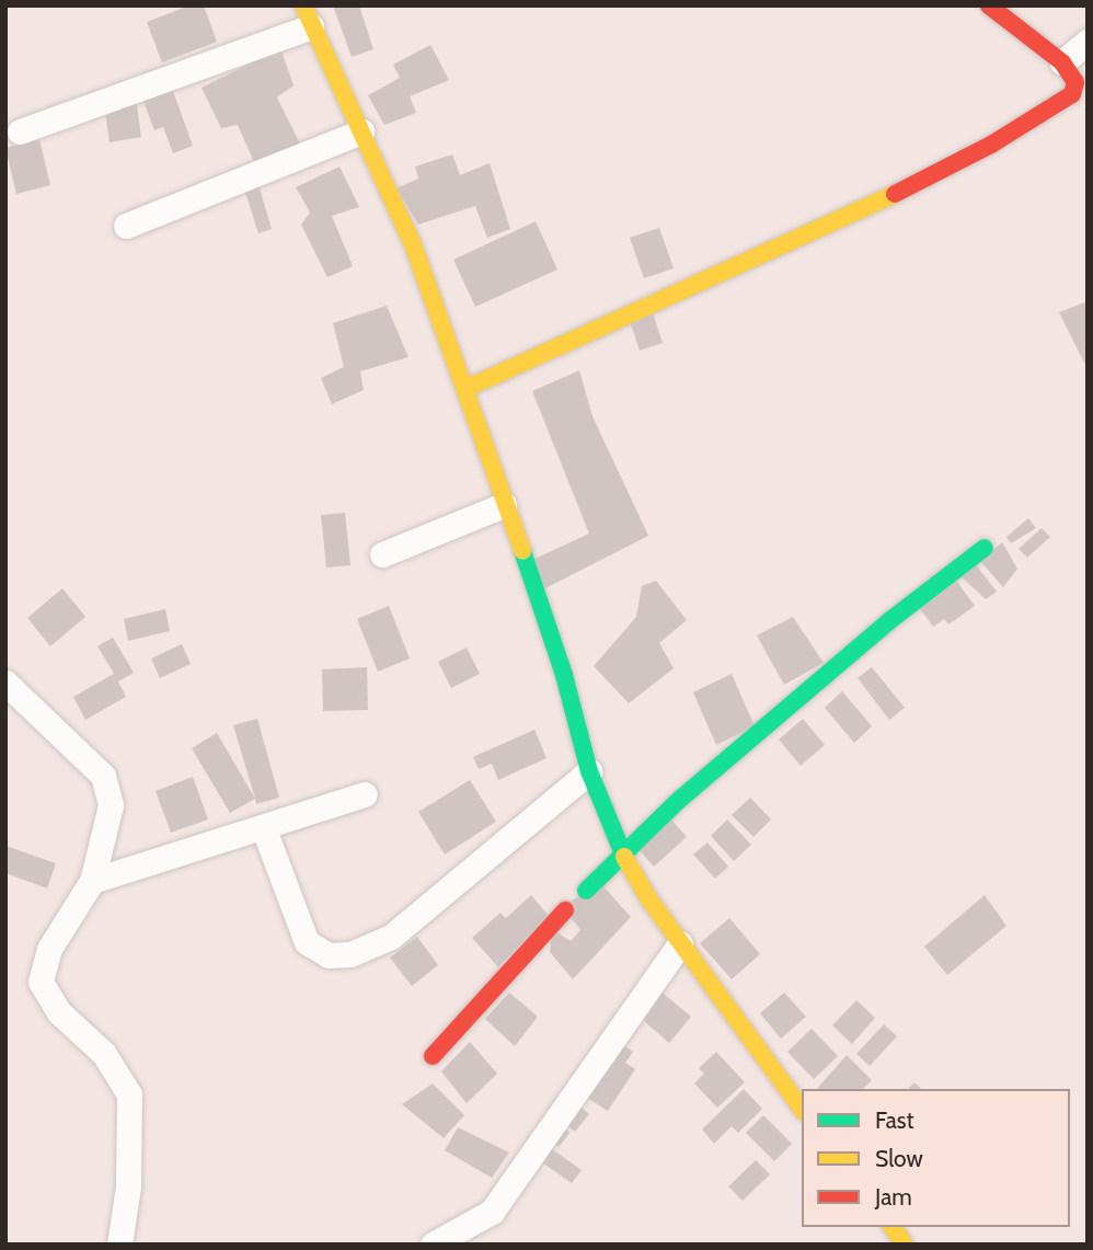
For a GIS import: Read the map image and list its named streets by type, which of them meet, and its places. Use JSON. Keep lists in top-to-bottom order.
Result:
{
  "legend": ["Fast", "Slow", "Jam"]
}
